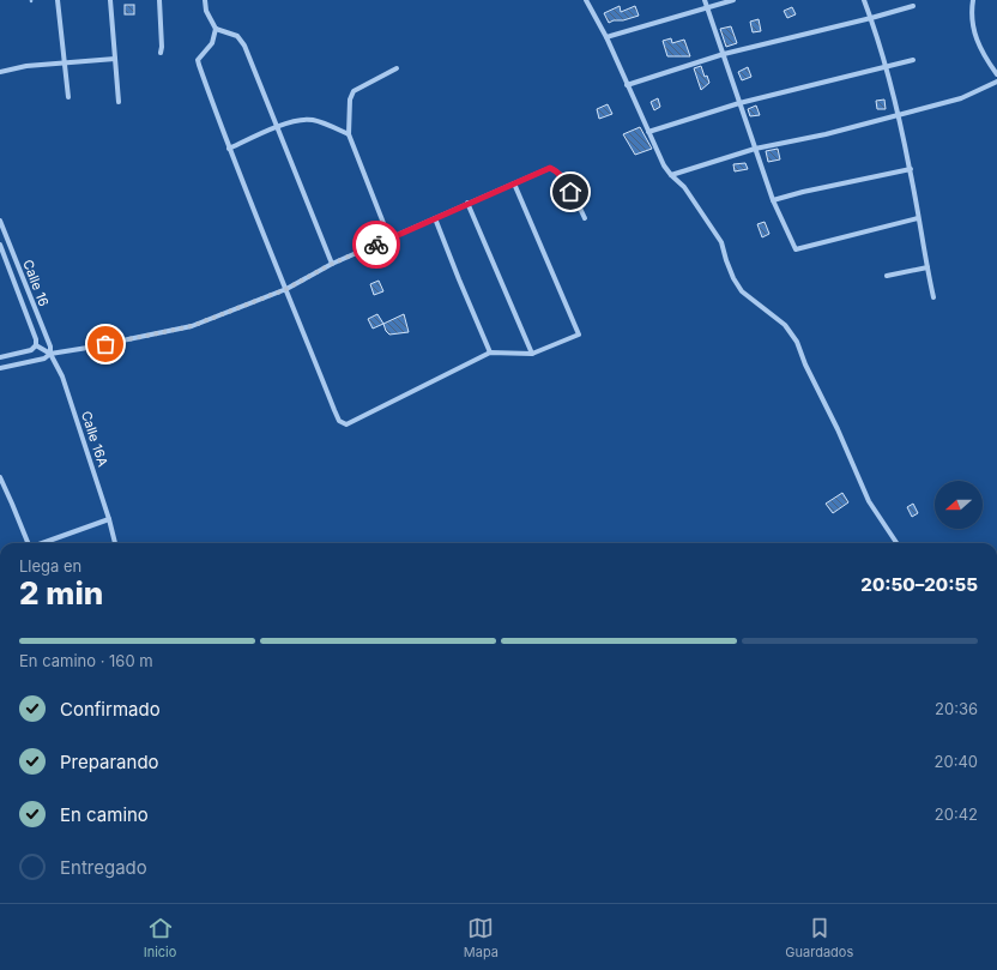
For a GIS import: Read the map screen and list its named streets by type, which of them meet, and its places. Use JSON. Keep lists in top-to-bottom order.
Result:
{
  "streets": {
    "street": ["Calle 16", "Calle 16A"]
  },
  "crossings": [
    ["Calle 16", "Calle 16A"]
  ],
  "north": "left",
  "page": {
    "heading": ["2 min", "Llega en", "20:50–20:55"],
    "bar": "En camino · 160 m",
    "list": [
      ["Confirmado", "20:36"],
      ["Preparando", "20:40"],
      ["En camino", "20:42"],
      "Entregado"
    ],
    "tabs": ["Inicio", "Mapa", "Guardados"]
  }
}
